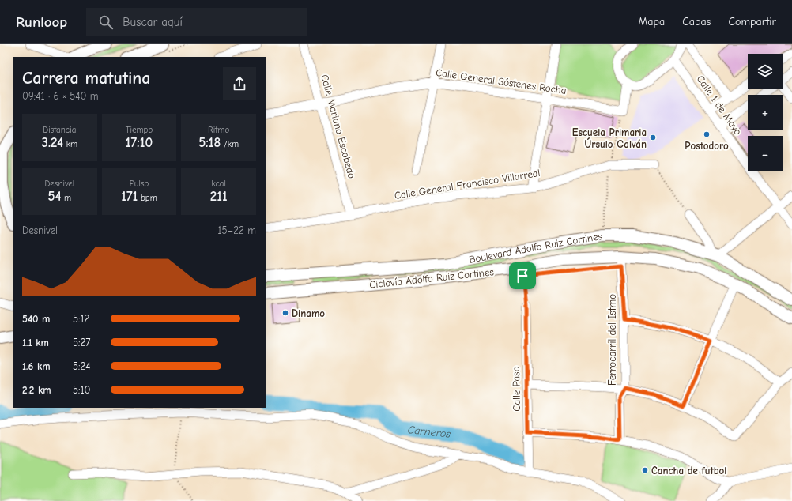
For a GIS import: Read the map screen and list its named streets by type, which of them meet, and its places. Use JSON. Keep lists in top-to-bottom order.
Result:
{
  "streets": {
    "main road": ["Boulevard Adolfo Ruiz Cortines"],
    "street": [
      "Calle General Sóstenes Rocha",
      "Calle 1 de Mayo",
      "Calle Mariano Escobedo",
      "Calle General Francisco Villarreal",
      "Ferrocarril del Istmo",
      "Calle Paso"
    ]
  },
  "crossings": [
    ["Calle General Sóstenes Rocha", "Calle Mariano Escobedo"],
    ["Calle Mariano Escobedo", "Calle General Francisco Villarreal"],
    ["Boulevard Adolfo Ruiz Cortines", "Ferrocarril del Istmo"]
  ],
  "water": ["Carneros"],
  "places": [
    "Postodoro",
    "Escuela Primaria Úrsulo Galván",
    "Dinamo",
    "Cancha de futbol"
  ],
  "page": {
    "header": "Runloop",
    "search": "Buscar aquí",
    "nav": ["Mapa", "Capas", "Compartir"],
    "map_buttons": ["+", "−"],
    "heading": ["Carrera matutina", "09:41 · 6 × 540 m"],
    "stats": [
      ["Distancia", "3.24 km"],
      ["Tiempo", "17:10"],
      ["Ritmo", "5:18 /km"],
      ["Desnivel", "54 m"],
      ["Pulso", "171 bpm"],
      ["kcal", "211"]
    ],
    "chart": ["Desnivel", "15–22 m"],
    "list": [
      {
        "name": "540 m",
        "note": "5:12"
      },
      {
        "name": "1.1 km",
        "note": "5:27"
      },
      {
        "name": "1.6 km",
        "note": "5:24"
      },
      {
        "name": "2.2 km",
        "note": "5:10"
      }
    ]
  }
}
